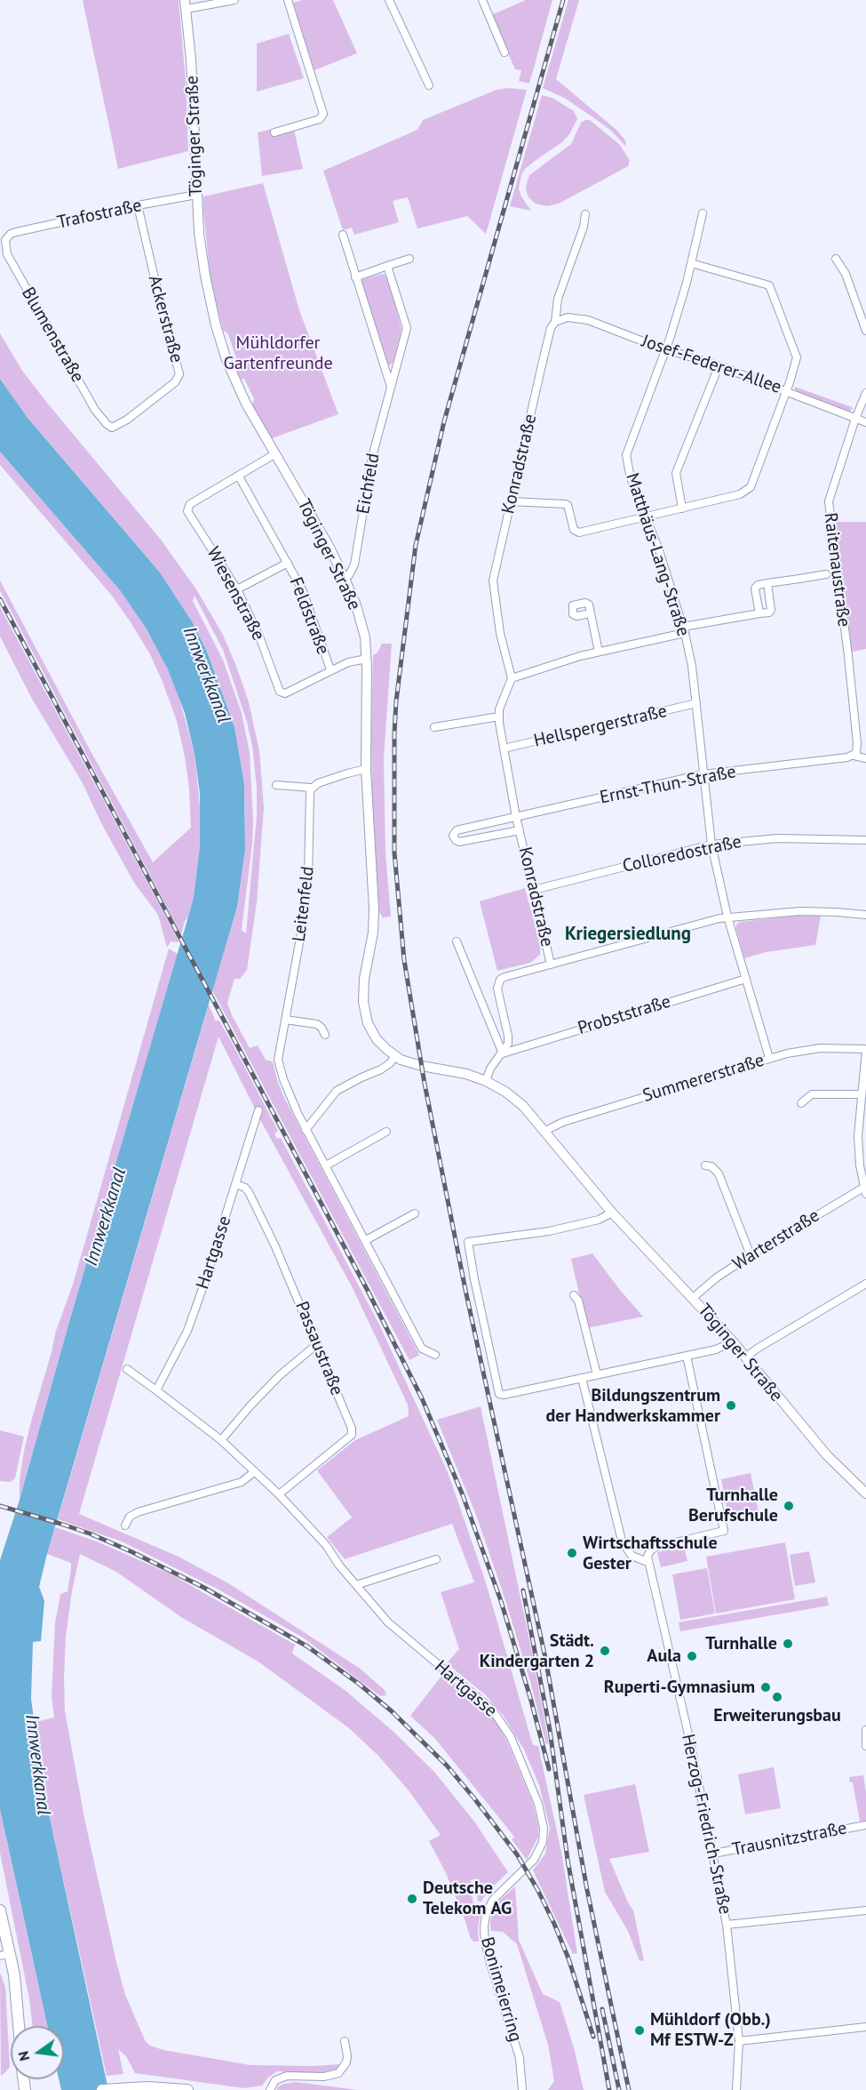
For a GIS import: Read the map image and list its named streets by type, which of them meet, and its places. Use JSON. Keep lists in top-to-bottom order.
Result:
{
  "streets": {
    "street": [
      "Töginger Straße",
      "Trafostraße",
      "Ackerstraße",
      "Blumenstraße",
      "Josef-Federer-Allee",
      "Konradstraße",
      "Eichfeld",
      "Matthäus-Lang-Straße",
      "Raitenaustraße",
      "Wiesenstraße",
      "Feldstraße",
      "Hellspergerstraße",
      "Ernst-Thun-Straße",
      "Colloredostraße",
      "Leitenfeld",
      "Probststraße",
      "Summererstraße",
      "Warterstraße",
      "Hartgasse",
      "Passaustraße",
      "Herzog-Friedrich-Straße",
      "Trausnitzstraße",
      "Bonimeierring"
    ]
  },
  "crossings": [
    ["Töginger Straße", "Trafostraße"],
    ["Töginger Straße", "Eichfeld"],
    ["Töginger Straße", "Wiesenstraße"],
    ["Töginger Straße", "Summererstraße"],
    ["Töginger Straße", "Warterstraße"],
    ["Trafostraße", "Ackerstraße"],
    ["Trafostraße", "Blumenstraße"],
    ["Ackerstraße", "Blumenstraße"],
    ["Josef-Federer-Allee", "Konradstraße"],
    ["Josef-Federer-Allee", "Matthäus-Lang-Straße"],
    ["Josef-Federer-Allee", "Raitenaustraße"],
    ["Konradstraße", "Hellspergerstraße"],
    ["Konradstraße", "Ernst-Thun-Straße"],
    ["Konradstraße", "Colloredostraße"],
    ["Matthäus-Lang-Straße", "Hellspergerstraße"],
    ["Matthäus-Lang-Straße", "Ernst-Thun-Straße"],
    ["Matthäus-Lang-Straße", "Colloredostraße"],
    ["Matthäus-Lang-Straße", "Probststraße"],
    ["Matthäus-Lang-Straße", "Summererstraße"],
    ["Raitenaustraße", "Ernst-Thun-Straße"],
    ["Wiesenstraße", "Feldstraße"],
    ["Hartgasse", "Passaustraße"],
    ["Hartgasse", "Bonimeierring"],
    ["Herzog-Friedrich-Straße", "Trausnitzstraße"]
  ],
  "districts": ["Kriegersiedlung"],
  "water": ["Innwerkkanal"],
  "parks": ["Mühldorfer Gartenfreunde"],
  "places": [
    "Bildungszentrum der Handwerkskammer",
    "Turnhalle Berufschule",
    "Wirtschaftsschule Gester",
    "Turnhalle",
    "Städt. Kindergarten 2",
    "Aula",
    "Ruperti-Gymnasium",
    "Erweiterungsbau",
    "Deutsche Telekom AG",
    "Mühldorf (Obb.) Mf ESTW-Z"
  ],
  "north": "left"
}
